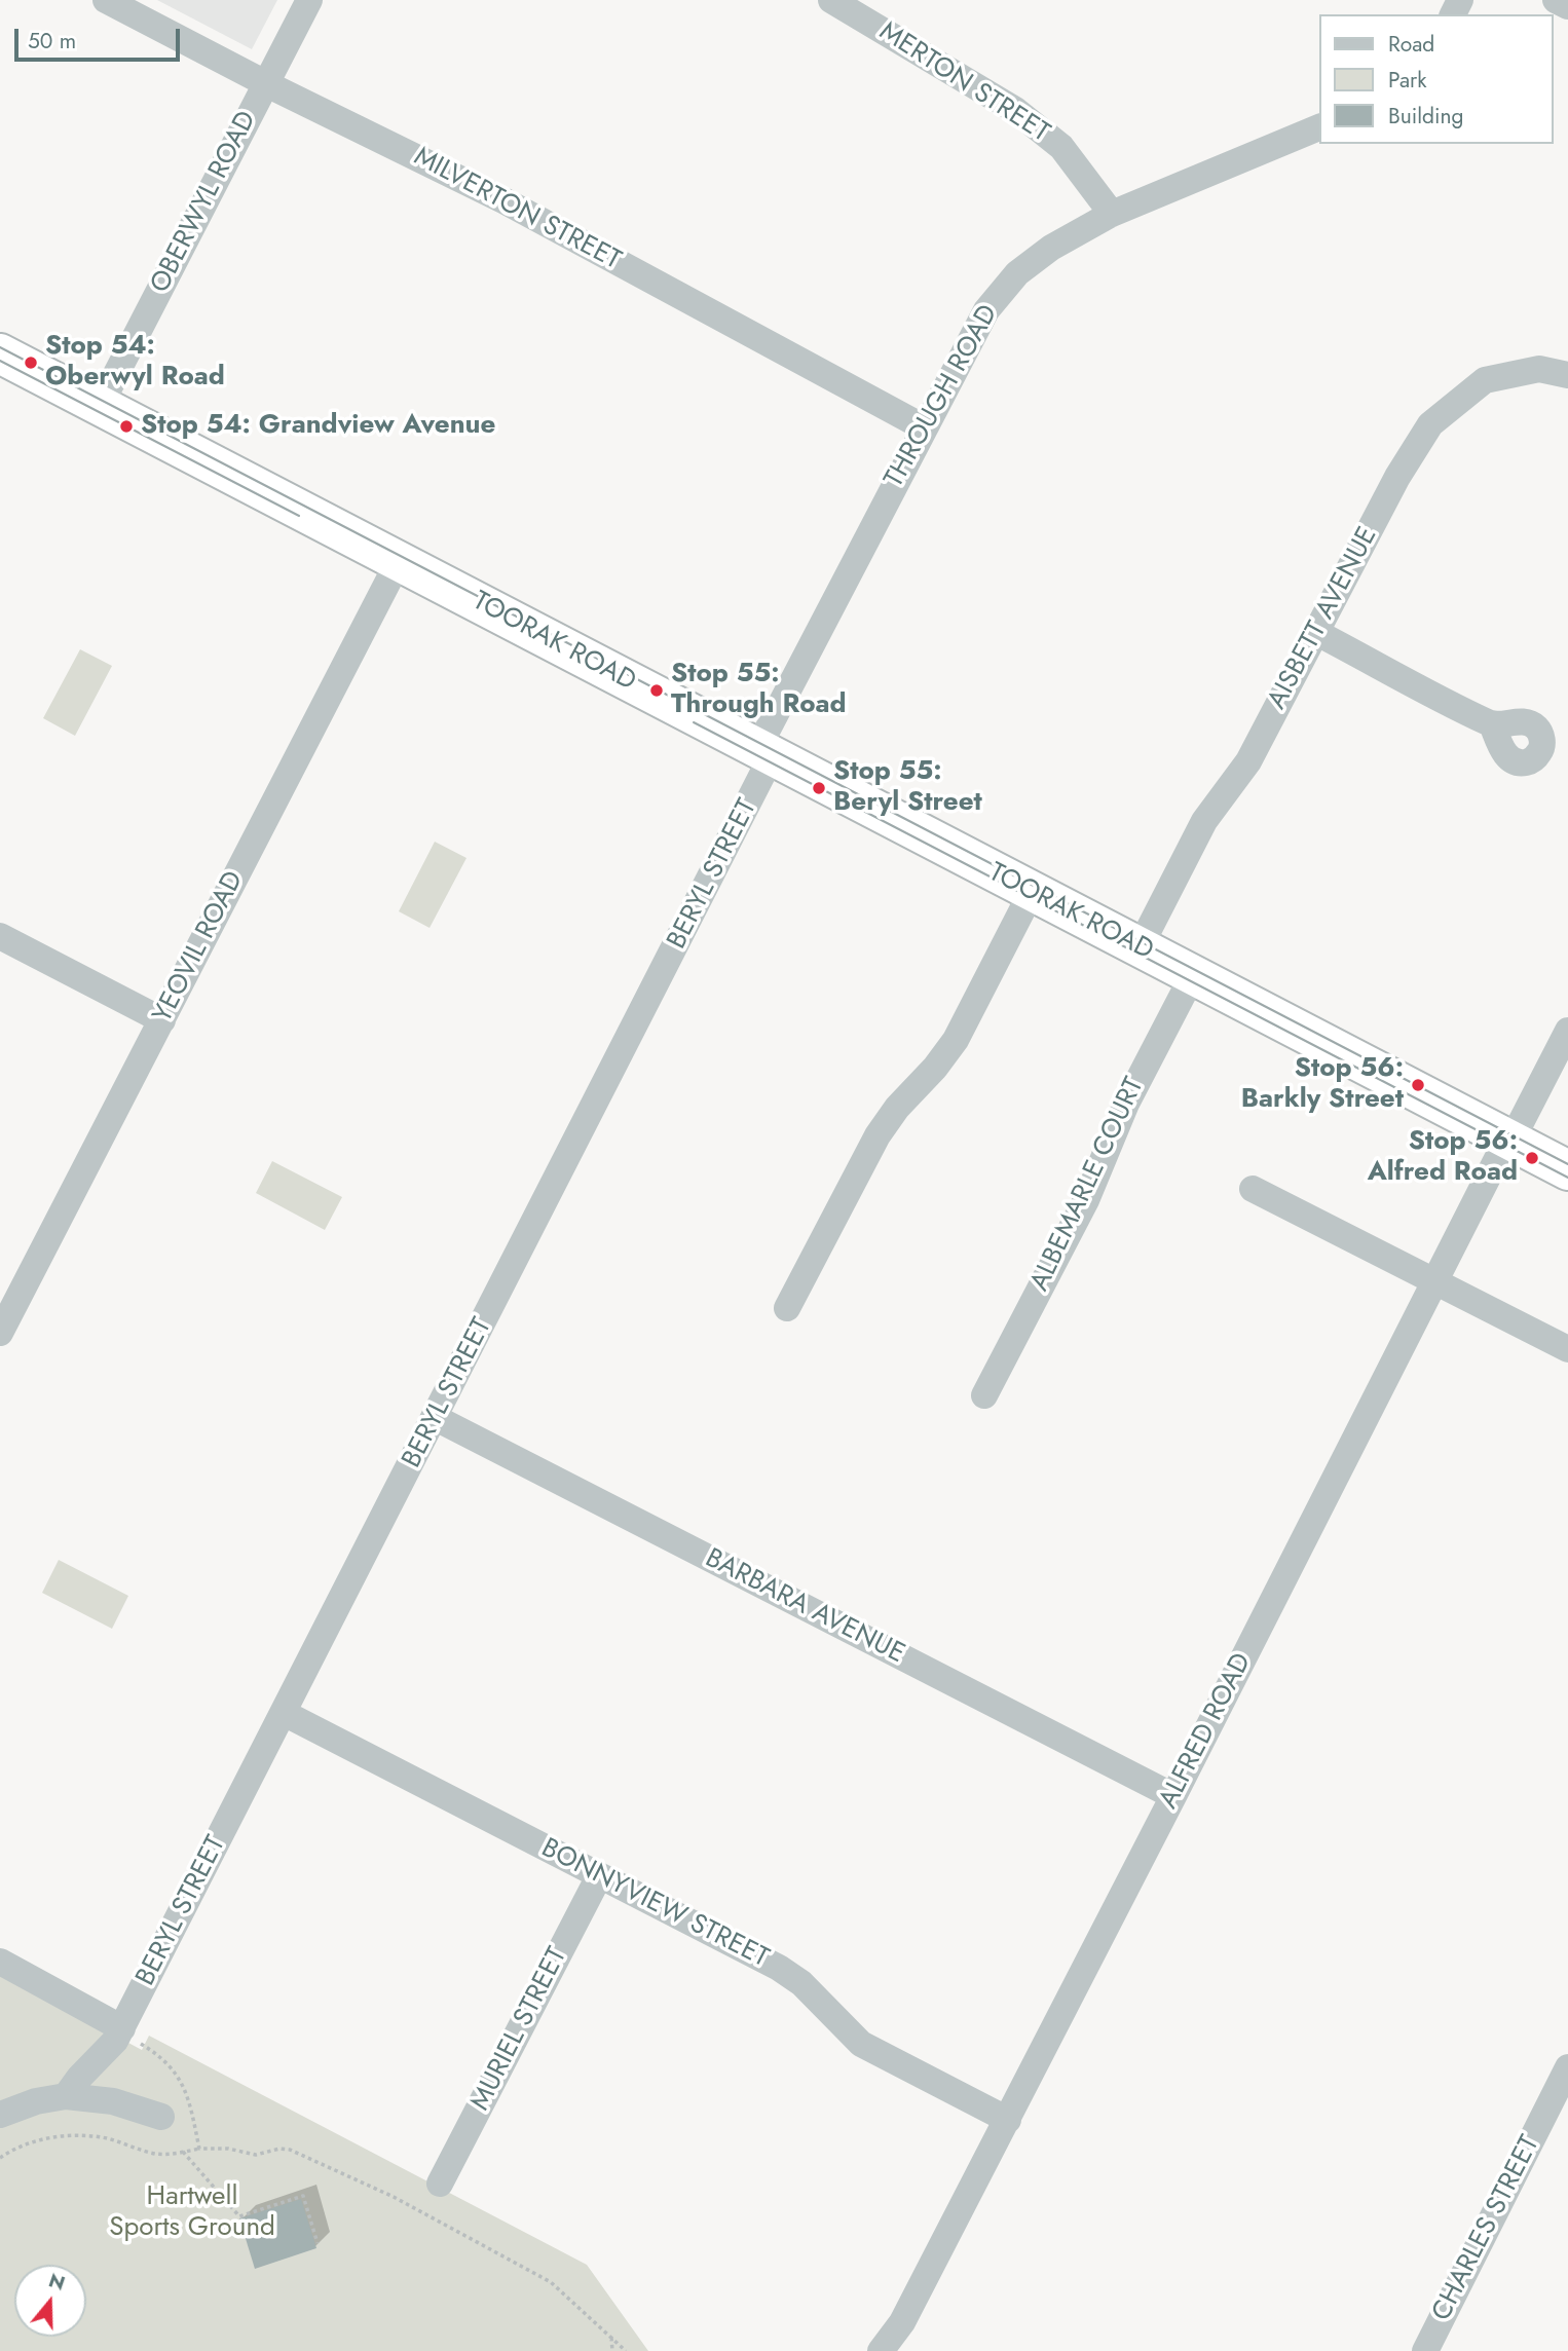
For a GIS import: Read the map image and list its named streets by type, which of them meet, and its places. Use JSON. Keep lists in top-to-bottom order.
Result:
{
  "streets": {
    "highway": ["TOORAK ROAD"],
    "street": [
      "MERTON STREET",
      "OBERWYL ROAD",
      "MILVERTON STREET",
      "THROUGH ROAD",
      "AISBETT AVENUE",
      "BERYL STREET",
      "YEOVIL ROAD",
      "ALBEMARLE COURT",
      "BARBARA AVENUE",
      "ALFRED ROAD",
      "BONNYVIEW STREET",
      "MURIEL STREET",
      "CHARLES STREET"
    ]
  },
  "crossings": [
    ["MERTON STREET", "THROUGH ROAD"],
    ["OBERWYL ROAD", "MILVERTON STREET"],
    ["OBERWYL ROAD", "TOORAK ROAD"],
    ["MILVERTON STREET", "THROUGH ROAD"],
    ["THROUGH ROAD", "TOORAK ROAD"],
    ["THROUGH ROAD", "BERYL STREET"],
    ["AISBETT AVENUE", "TOORAK ROAD"],
    ["TOORAK ROAD", "BERYL STREET"],
    ["TOORAK ROAD", "YEOVIL ROAD"],
    ["TOORAK ROAD", "ALBEMARLE COURT"],
    ["TOORAK ROAD", "ALFRED ROAD"],
    ["BERYL STREET", "BARBARA AVENUE"],
    ["BERYL STREET", "BONNYVIEW STREET"],
    ["BARBARA AVENUE", "ALFRED ROAD"],
    ["ALFRED ROAD", "BONNYVIEW STREET"],
    ["BONNYVIEW STREET", "MURIEL STREET"]
  ],
  "parks": ["Hartwell Sports Ground"],
  "places": [
    "Stop 54: Oberwyl Road",
    "Stop 54: Grandview Avenue",
    "Stop 55: Through Road",
    "Stop 55: Beryl Street",
    "Stop 56: Barkly Street",
    "Stop 56: Alfred Road"
  ],
  "legend": ["Road", "Park", "Building"],
  "scale_bar": "50 m",
  "north": "top"
}
